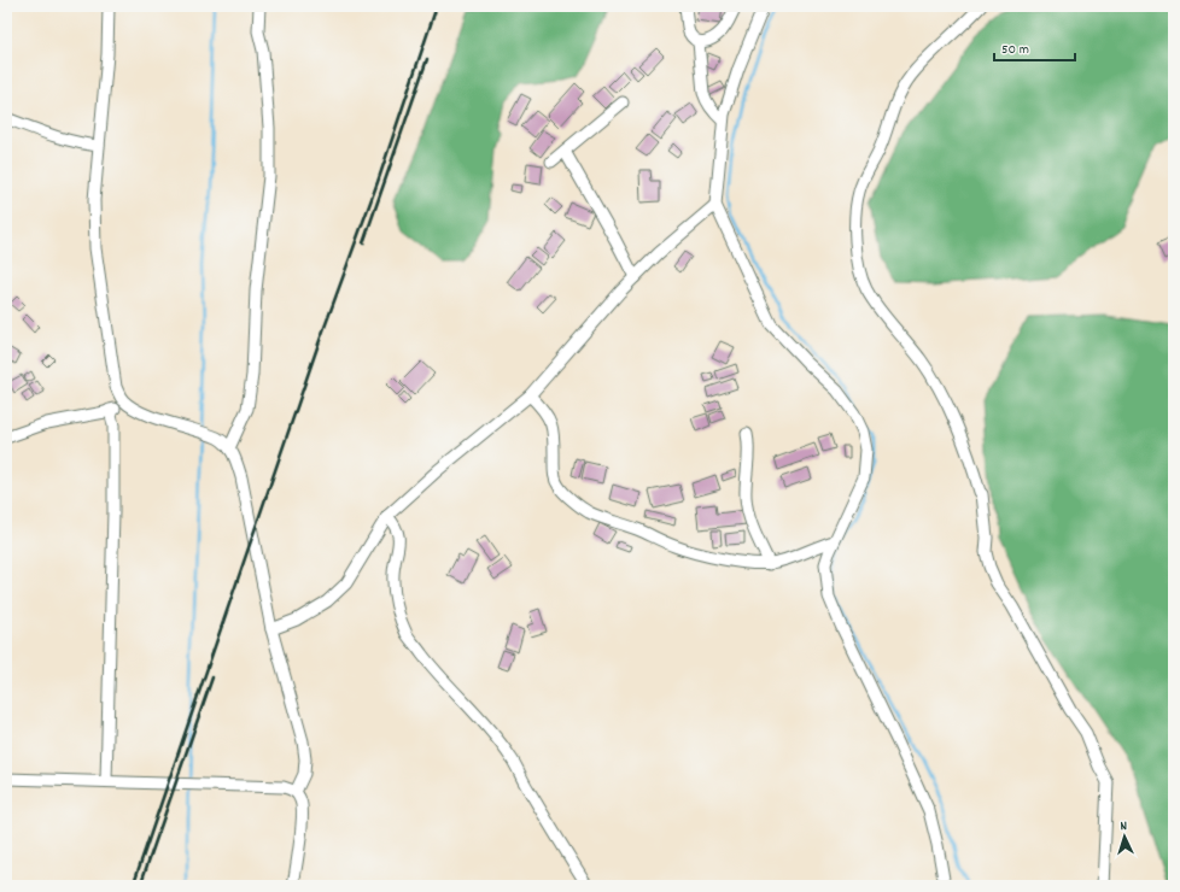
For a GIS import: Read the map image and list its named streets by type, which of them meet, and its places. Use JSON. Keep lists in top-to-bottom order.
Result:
{
  "scale_bar": "50 m",
  "north": "top"
}
